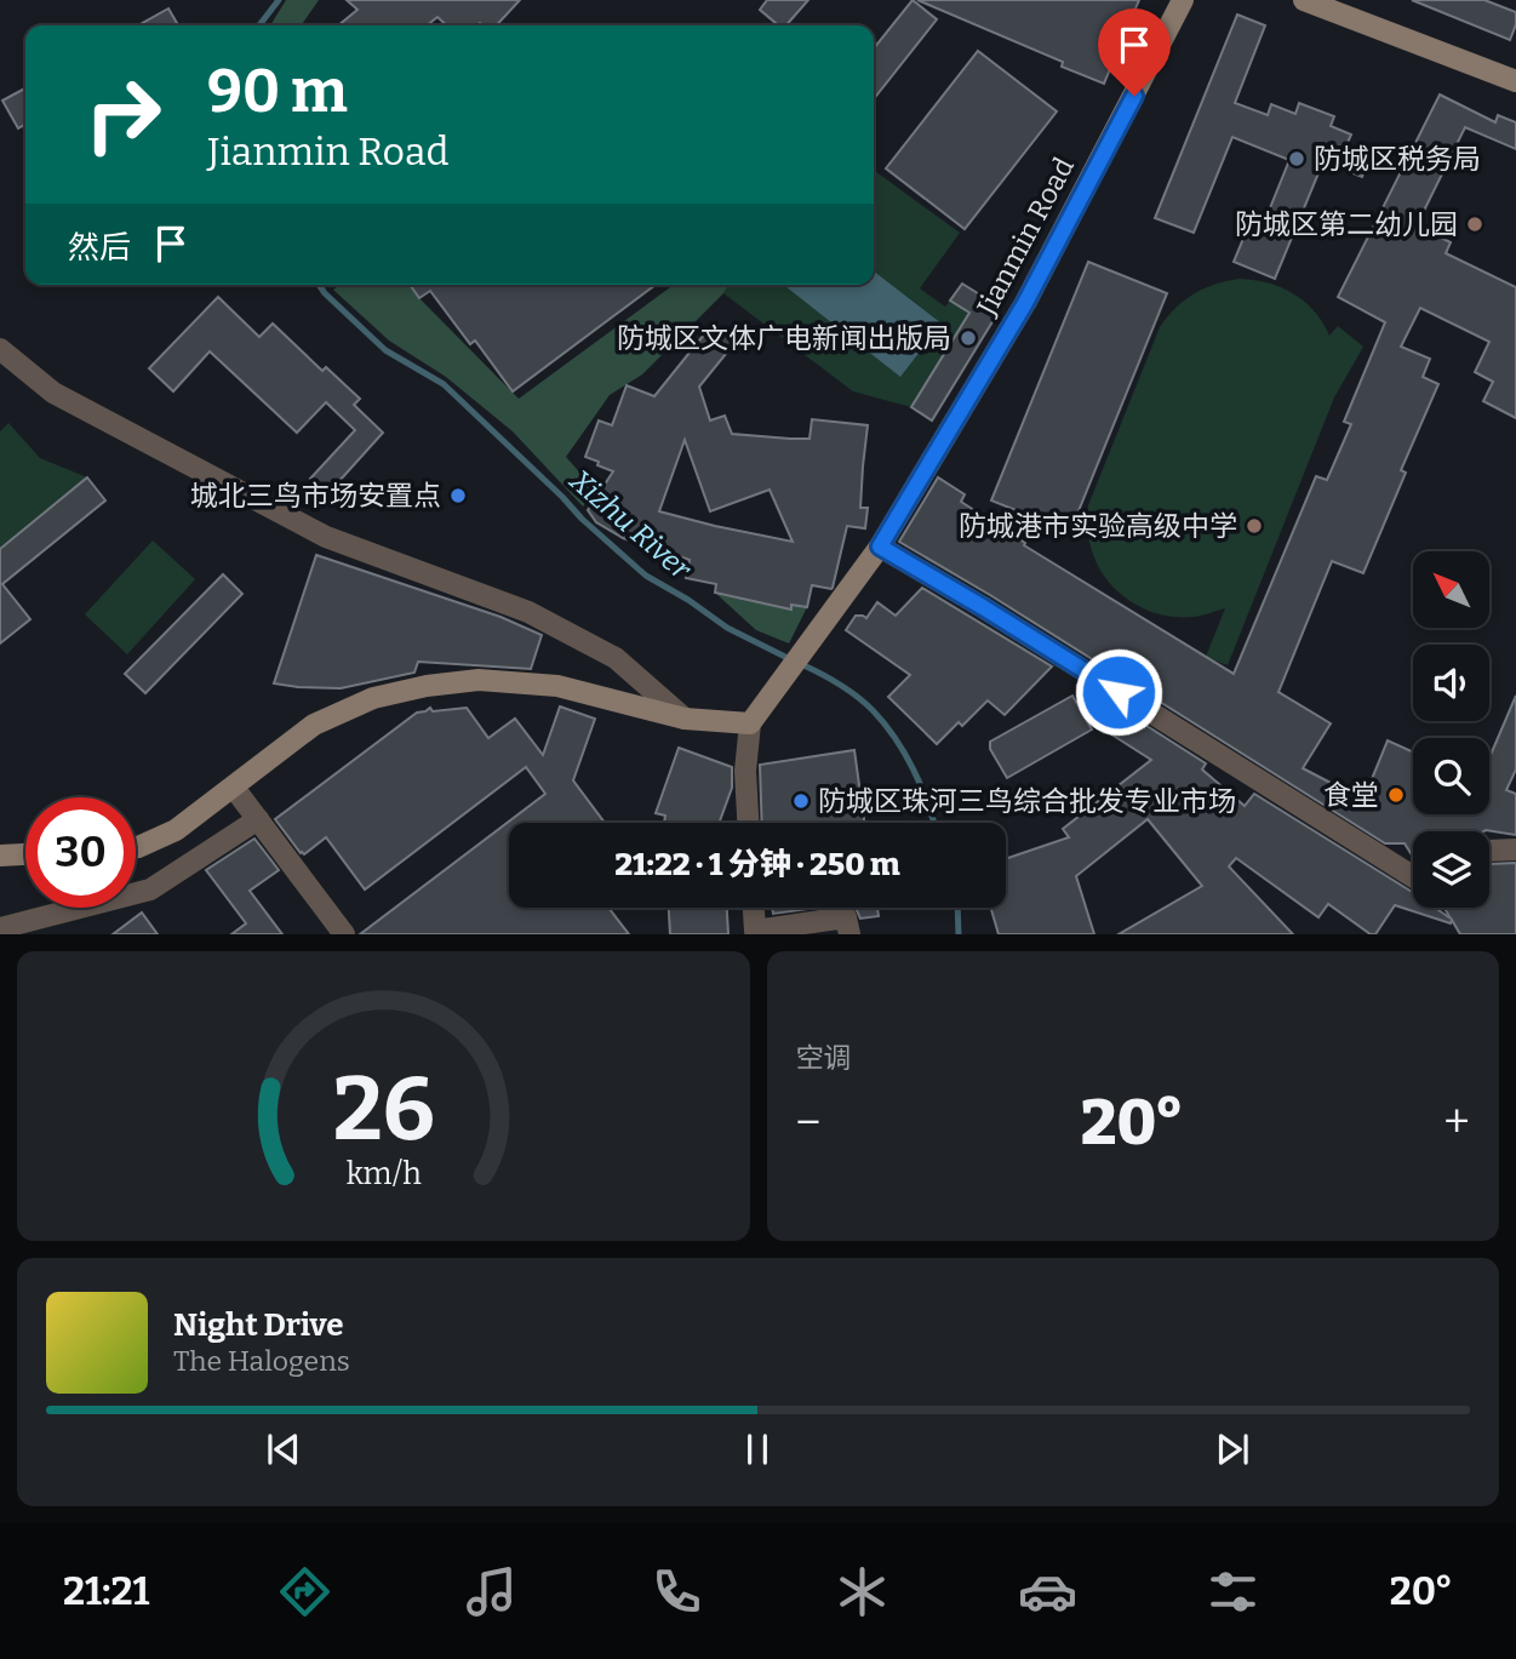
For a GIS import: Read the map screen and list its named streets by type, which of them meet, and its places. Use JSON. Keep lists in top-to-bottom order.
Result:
{
  "streets": {
    "street": ["Jianmin Road"]
  },
  "water": ["Xizhu River"],
  "places": [
    "防城区税务局",
    "防城区第二幼儿园",
    "防城区文体广电新闻出版局",
    "城北三鸟市场安置点",
    "防城港市实验高级中学",
    "食堂",
    "防城区珠河三鸟综合批发专业市场"
  ],
  "north": "top left",
  "page": {
    "turn": ["90 m", "Jianmin Road"],
    "then": "然后",
    "limit": "30",
    "trip": "21:22 · 1 分钟 · 250 m",
    "tile": "空调",
    "heat": ["−", "20°", "+"],
    "song": ["Night Drive", "The Halogens"],
    "tabs": ["21:21", "20°"],
    "gauge": ["26", "km/h"]
  }
}
